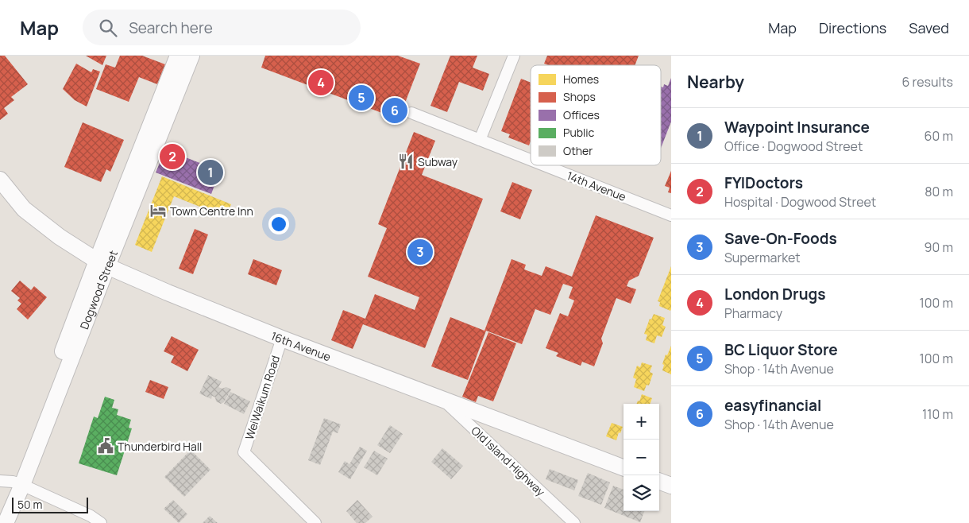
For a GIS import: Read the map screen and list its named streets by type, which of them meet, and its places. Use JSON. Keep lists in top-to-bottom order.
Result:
{
  "streets": {
    "main road": ["Dogwood Street", "16th Avenue"],
    "street": ["14th Avenue", "WeiWaikum Road", "Old Island Highway"]
  },
  "crossings": [
    ["Dogwood Street", "16th Avenue"],
    ["16th Avenue", "WeiWaikum Road"],
    ["16th Avenue", "Old Island Highway"]
  ],
  "places": {
    "restaurant": ["Subway"],
    "hotel": ["Town Centre Inn"],
    "public building": ["Thunderbird Hall"]
  },
  "legend": [
    "Homes",
    "Shops",
    "Offices",
    "Public",
    "Other"
  ],
  "scale_bar": "50 m",
  "page": {
    "header": "Map",
    "search": "Search here",
    "nav": ["Map", "Directions", "Saved"],
    "heading": ["Nearby", "6 results"],
    "pins": [
      "4",
      "5",
      "6",
      "2",
      "1",
      "3"
    ],
    "list": [
      {
        "mark": "1",
        "name": "Waypoint Insurance",
        "note": "Office · Dogwood Street",
        "value": "60 m"
      },
      {
        "mark": "2",
        "name": "FYIDoctors",
        "note": "Hospital · Dogwood Street",
        "value": "80 m"
      },
      {
        "mark": "3",
        "name": "Save-On-Foods",
        "note": "Supermarket",
        "value": "90 m"
      },
      {
        "mark": "4",
        "name": "London Drugs",
        "note": "Pharmacy",
        "value": "100 m"
      },
      {
        "mark": "5",
        "name": "BC Liquor Store",
        "note": "Shop · 14th Avenue",
        "value": "100 m"
      },
      {
        "mark": "6",
        "name": "easyfinancial",
        "note": "Shop · 14th Avenue",
        "value": "110 m"
      }
    ],
    "map_buttons": ["+", "−"],
    "scale": "50 m"
  }
}
